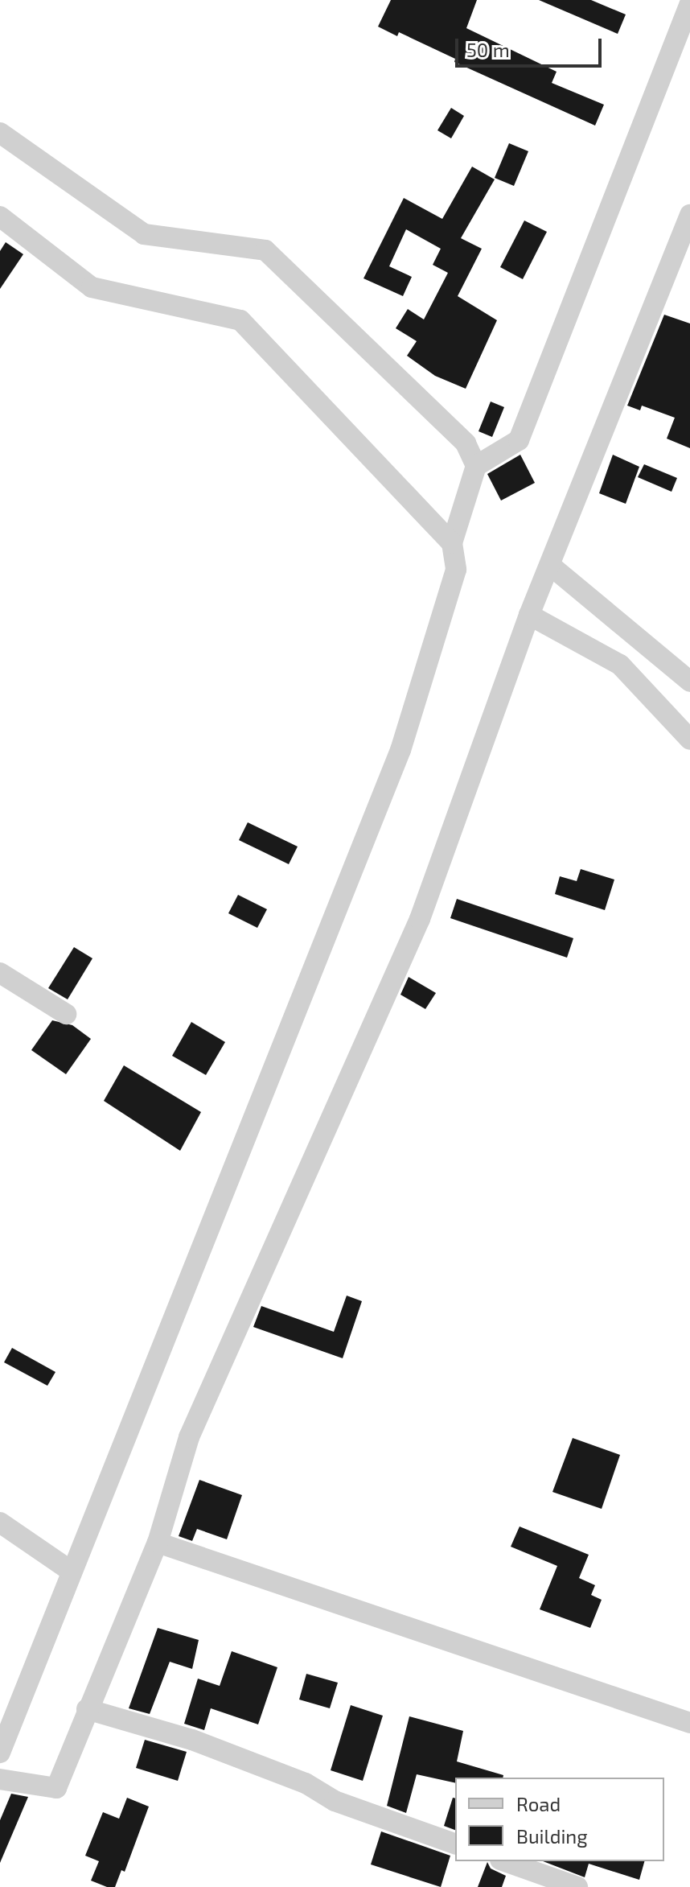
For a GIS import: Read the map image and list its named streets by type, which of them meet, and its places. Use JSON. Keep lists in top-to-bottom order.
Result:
{
  "legend": ["Road", "Building"],
  "scale_bar": "50 m"
}
